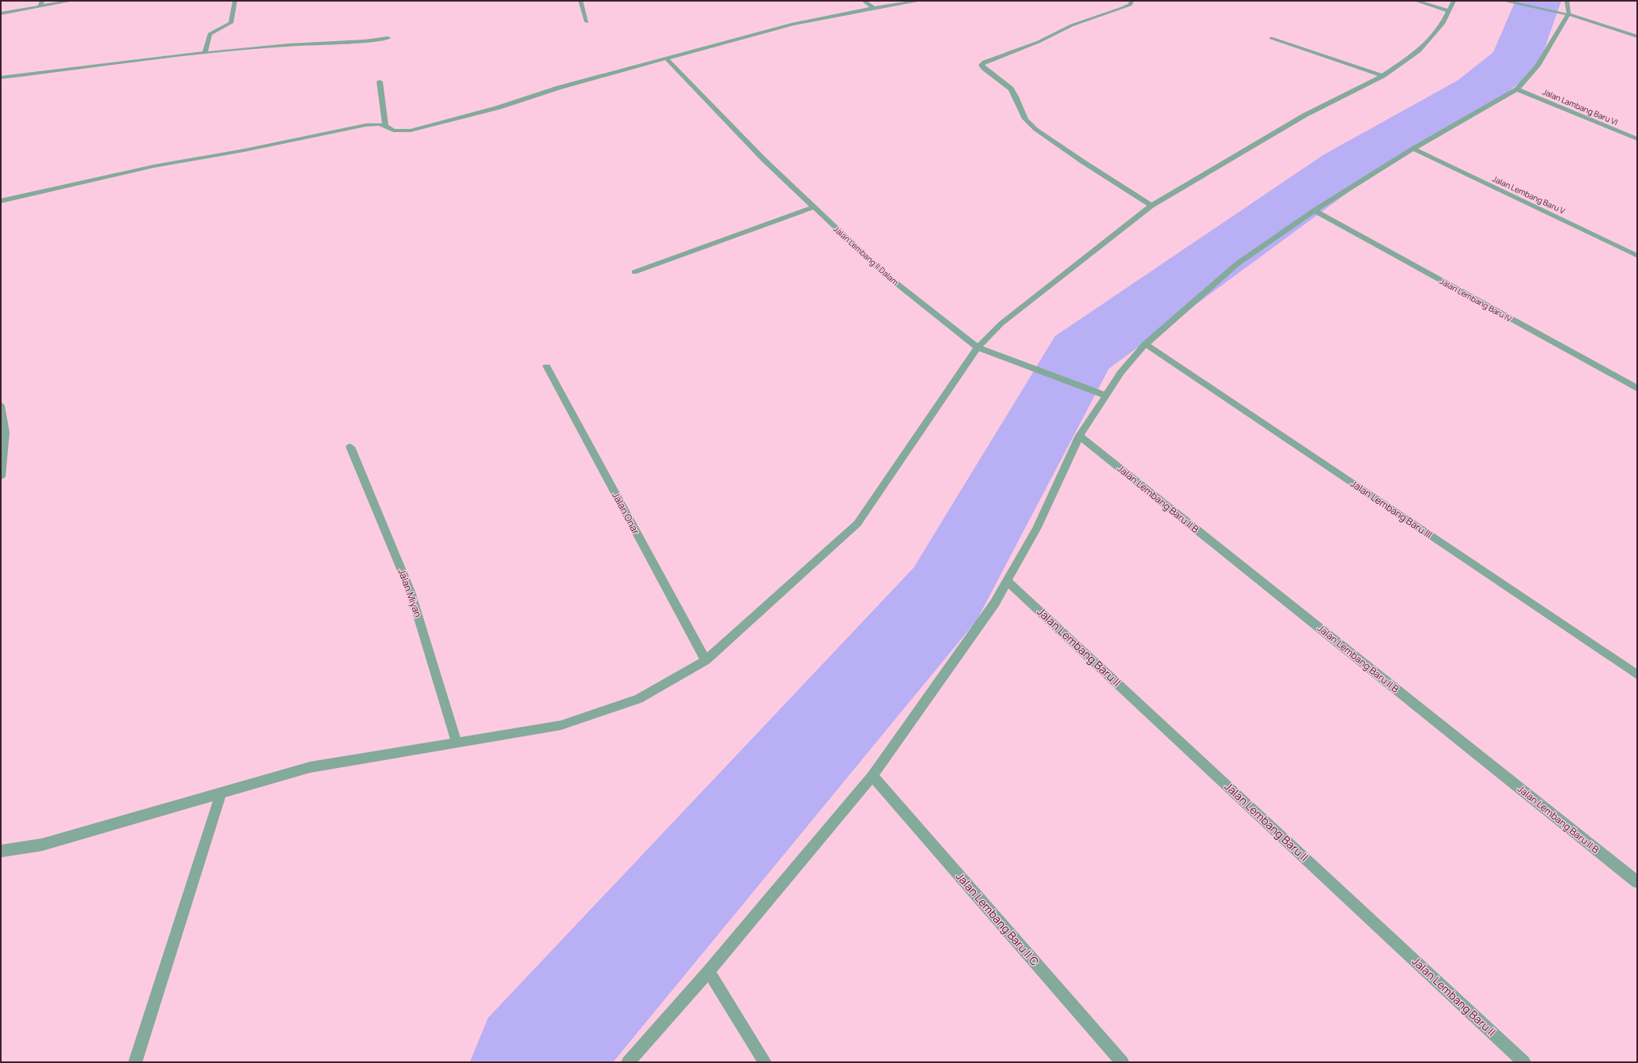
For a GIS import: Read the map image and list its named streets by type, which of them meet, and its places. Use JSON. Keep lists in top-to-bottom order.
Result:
{
  "streets": {
    "street": [
      "Jalan Lambang Baru VI",
      "Jalan Lembang Baru V",
      "Jalan Lembang II Dalam",
      "Jalan Lembang Baru IV",
      "Jalan Lembang Baru II B",
      "Jalan Lembang Baru III",
      "Jalan Onar",
      "Jalan Miyan",
      "Jalan Lembang Baru II",
      "Jalan Lembang Baru II C"
    ]
  }
}
